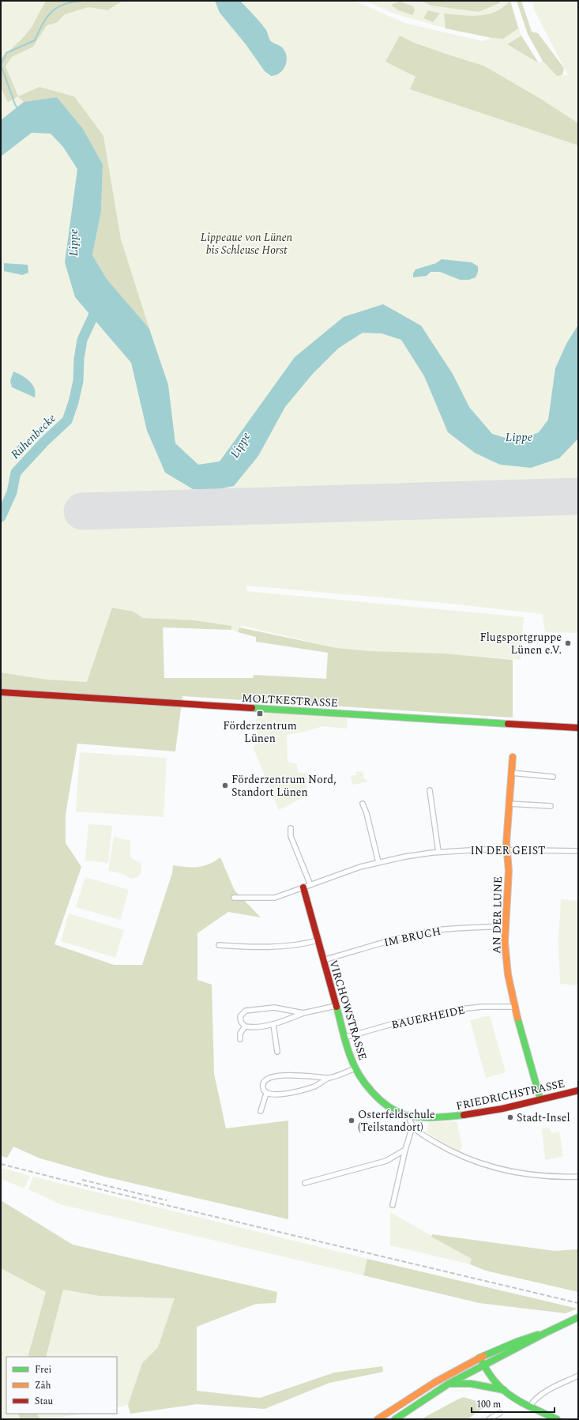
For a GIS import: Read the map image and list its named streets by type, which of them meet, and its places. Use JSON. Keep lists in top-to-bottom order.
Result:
{
  "streets": {
    "street": [
      "MOLTKESTRASSE",
      "IN DER GEIST",
      "AN DER LUNE",
      "IM BRUCH",
      "VIRCHOWSTRASSE",
      "BAUERHEIDE",
      "FRIEDRICHSTRASSE"
    ]
  },
  "crossings": [
    ["IN DER GEIST", "AN DER LUNE"],
    ["IN DER GEIST", "VIRCHOWSTRASSE"],
    ["AN DER LUNE", "IM BRUCH"],
    ["AN DER LUNE", "BAUERHEIDE"],
    ["AN DER LUNE", "FRIEDRICHSTRASSE"],
    ["IM BRUCH", "VIRCHOWSTRASSE"],
    ["VIRCHOWSTRASSE", "BAUERHEIDE"],
    ["VIRCHOWSTRASSE", "FRIEDRICHSTRASSE"]
  ],
  "water": ["Lippe", "Rühenbecke"],
  "parks": ["Lippeaue von Lünen bis Schleuse Horst"],
  "places": {
    "other": [
      "Flugsportgruppe Lünen e.V.",
      "Förderzentrum Nord, Standort Lünen",
      "Stadt-Insel",
      "Osterfeldschule (Teilstandort)"
    ],
    "transit": ["Förderzentrum Lünen"]
  },
  "legend": ["Frei", "Zäh", "Stau"],
  "scale_bar": "100 m"
}
